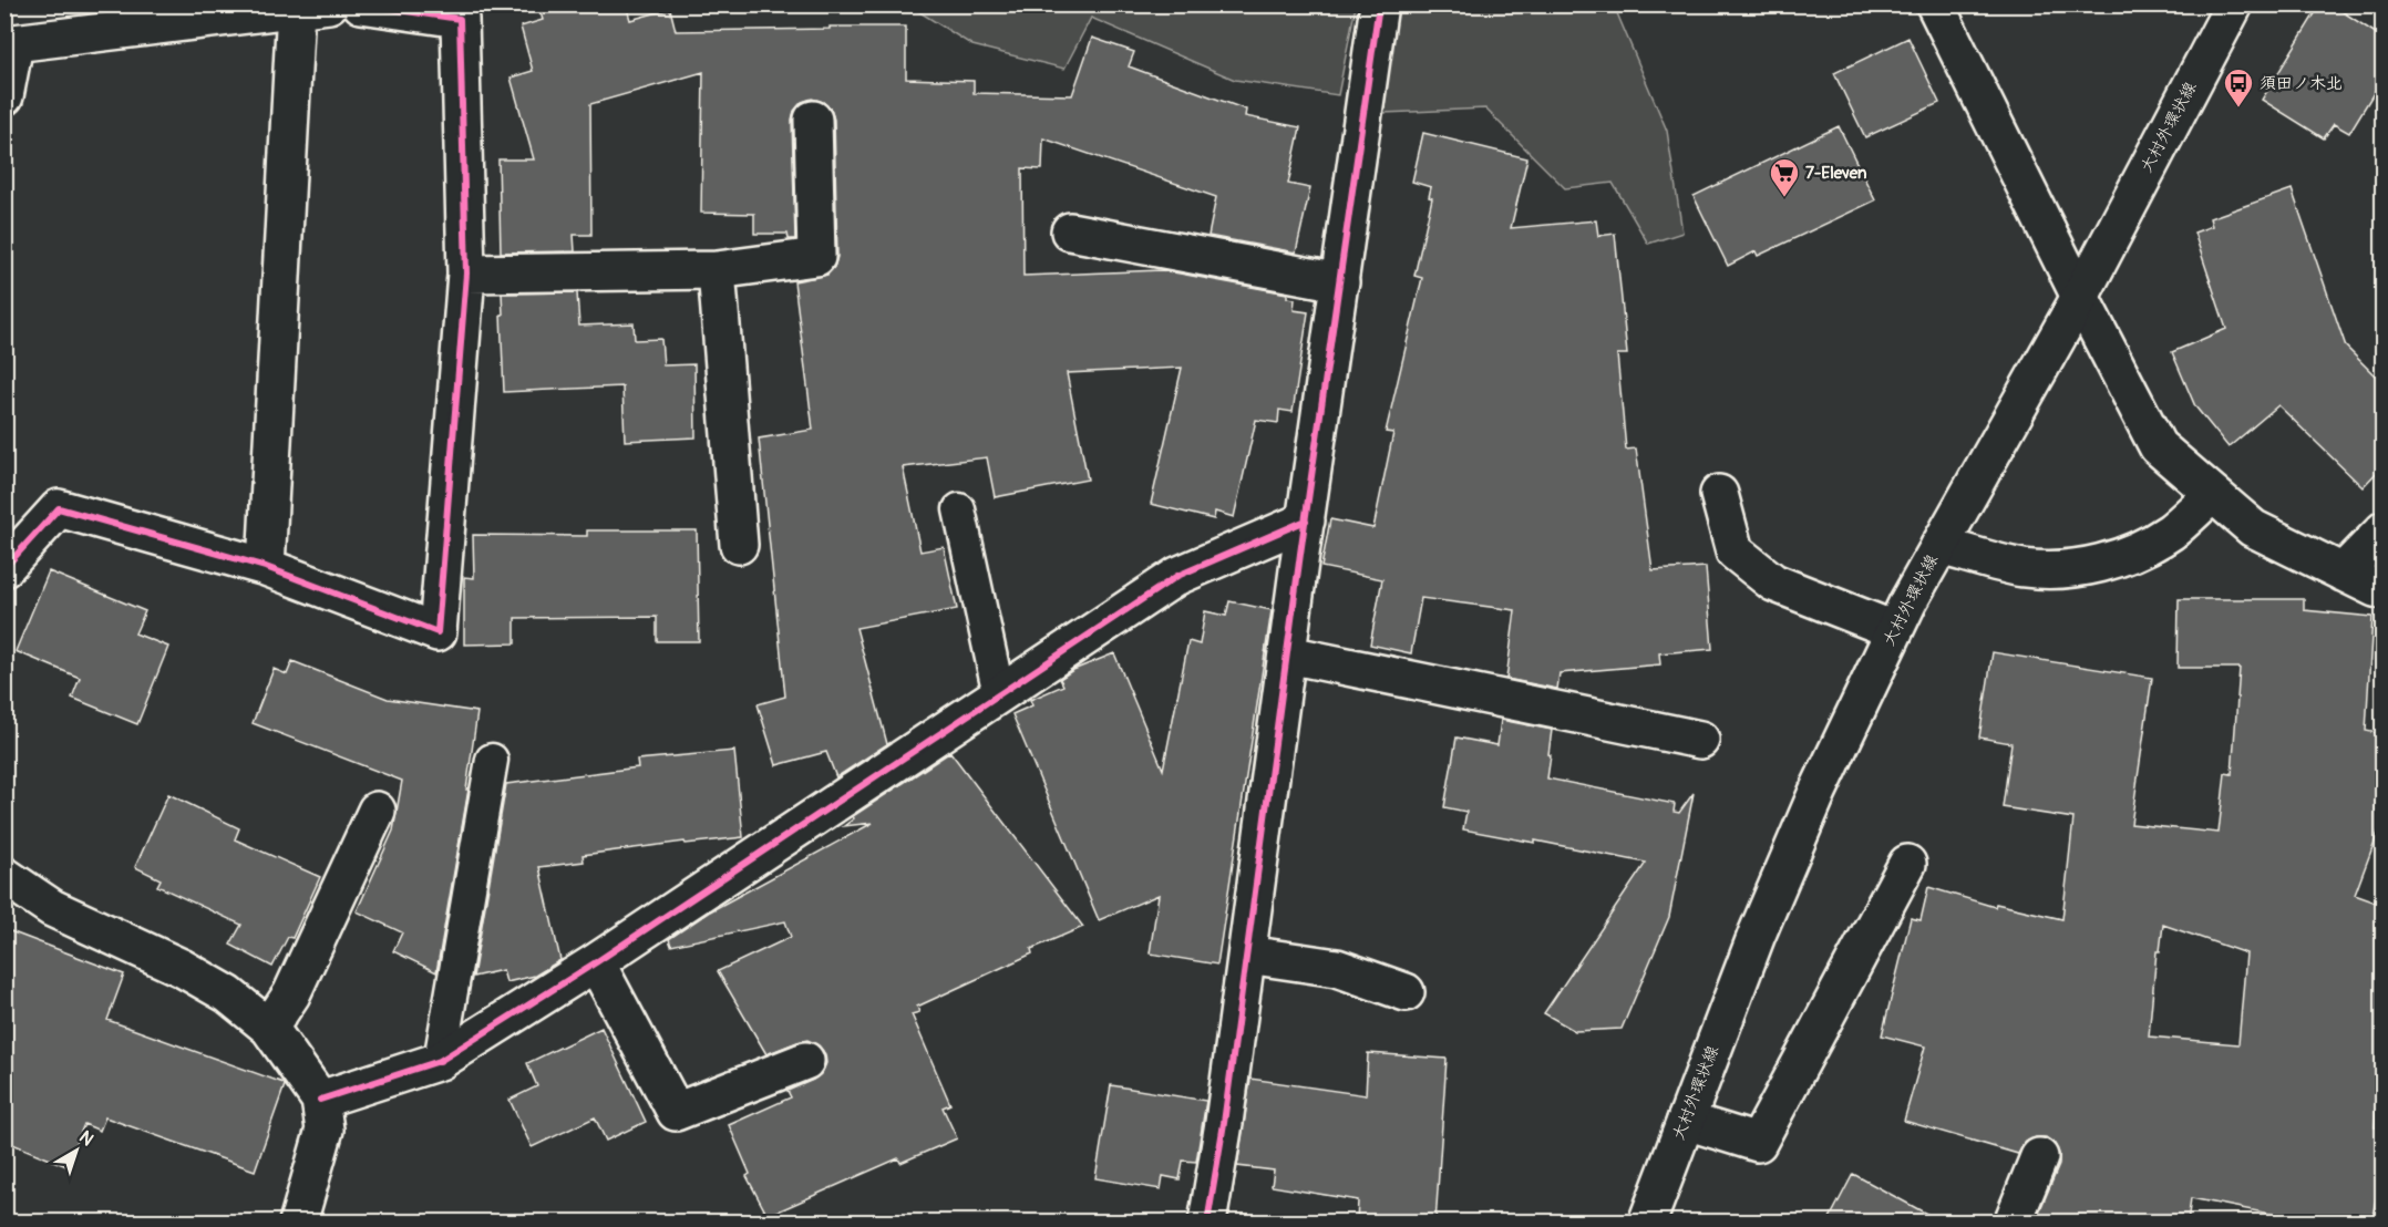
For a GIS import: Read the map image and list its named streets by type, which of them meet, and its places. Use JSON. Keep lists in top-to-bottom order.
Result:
{
  "streets": {
    "street": ["大村外環状線"]
  },
  "places": {
    "bus stop": ["須田ノ木北"],
    "supermarket": ["7-Eleven"]
  },
  "north": "top right"
}
